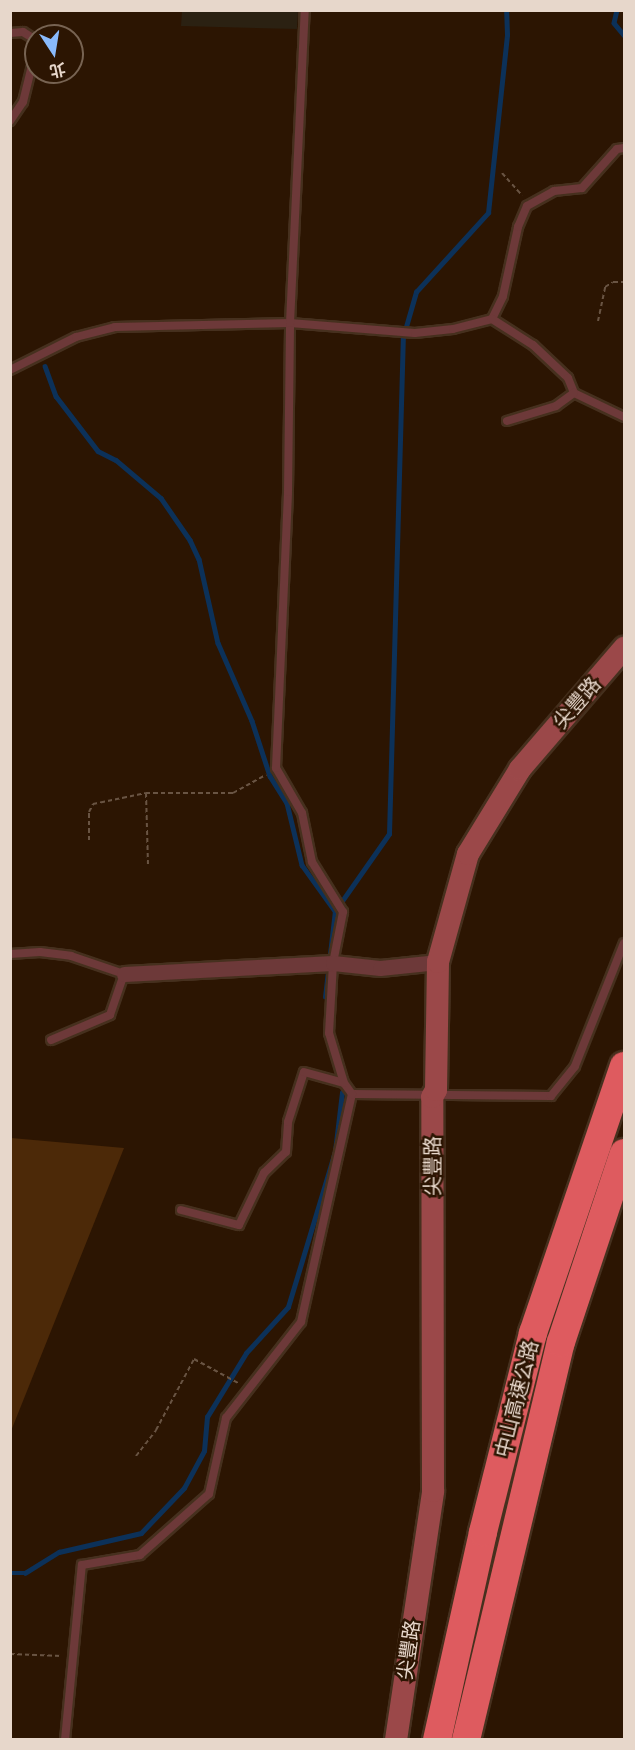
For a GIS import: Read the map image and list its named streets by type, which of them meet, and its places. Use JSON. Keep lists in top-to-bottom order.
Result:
{
  "streets": {
    "highway": ["中山高速公路"],
    "street": ["尖豐路"]
  },
  "north": "bottom"
}
